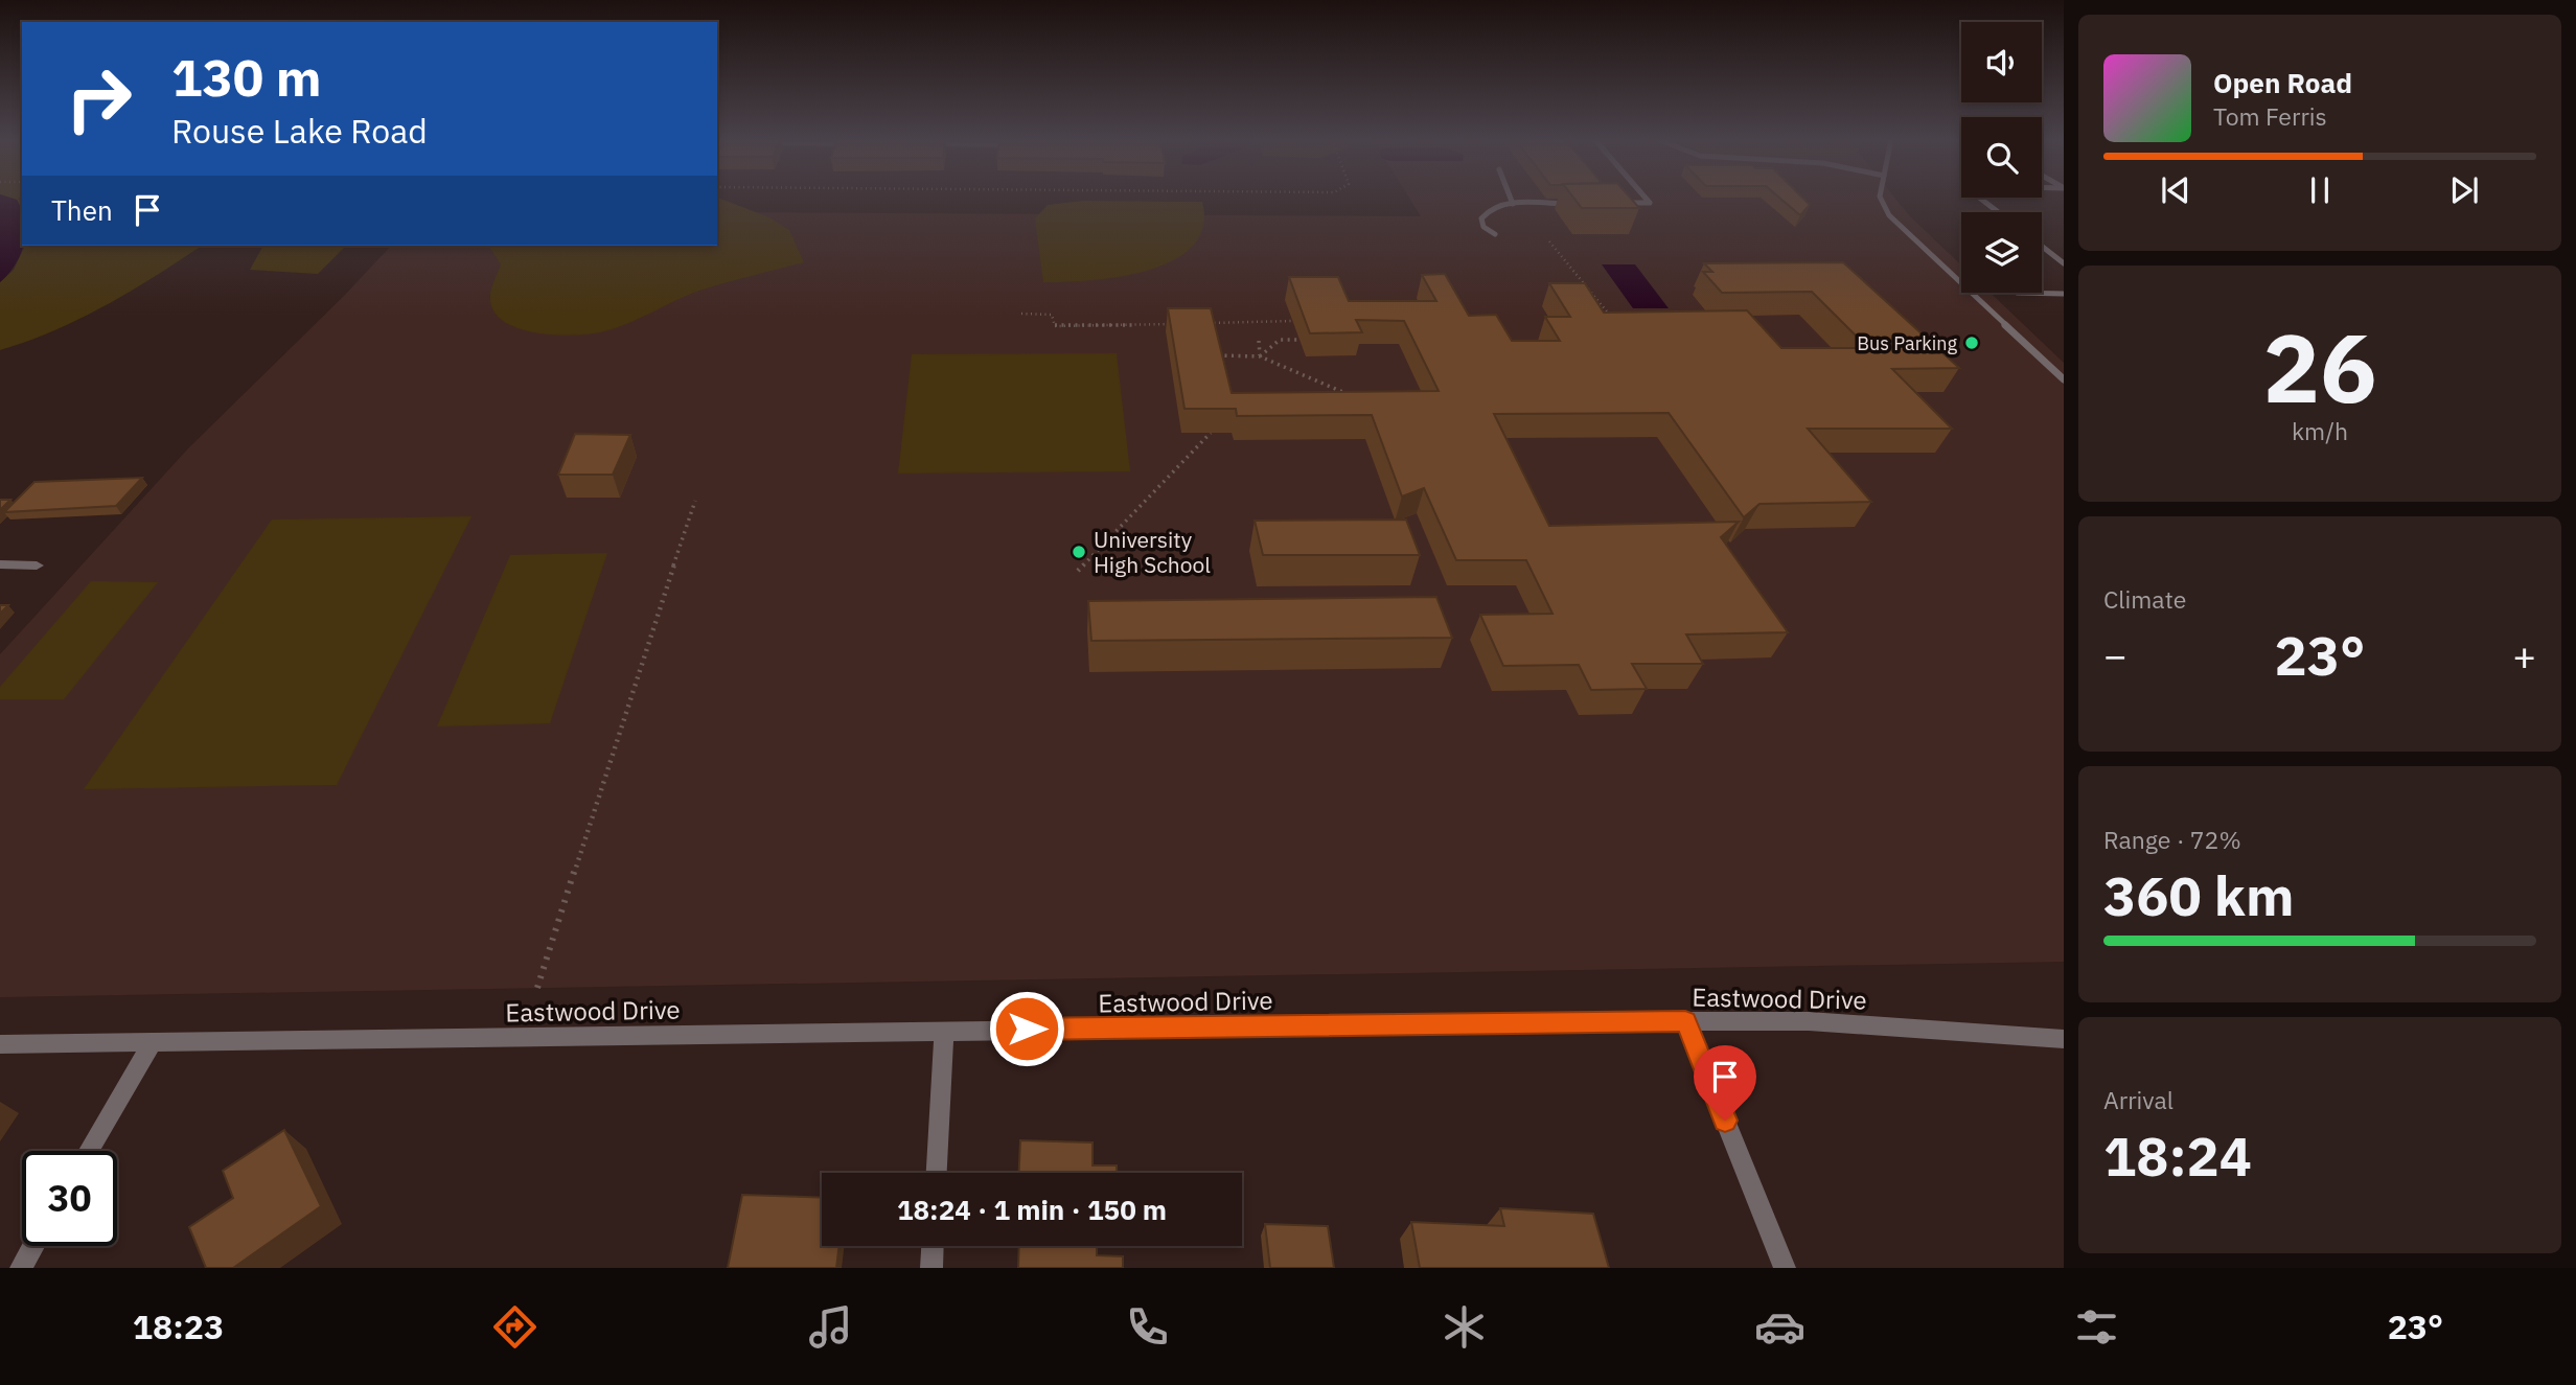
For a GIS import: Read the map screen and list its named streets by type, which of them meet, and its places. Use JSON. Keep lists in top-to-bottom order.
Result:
{
  "streets": {
    "street": ["Eastwood Drive"]
  },
  "places": ["Bus Parking", "University High School"],
  "page": {
    "turn": ["130 m", "Rouse Lake Road"],
    "song": ["Open Road", "Tom Ferris"],
    "then": "Then",
    "tile": [
      ["26", "km/h"],
      "Climate",
      ["Range · 72%", "360 km"],
      ["Arrival", "18:24"]
    ],
    "heat": ["−", "23°", "+"],
    "limit": "30",
    "trip": "18:24 · 1 min · 150 m",
    "tabs": ["18:23", "23°"]
  }
}
